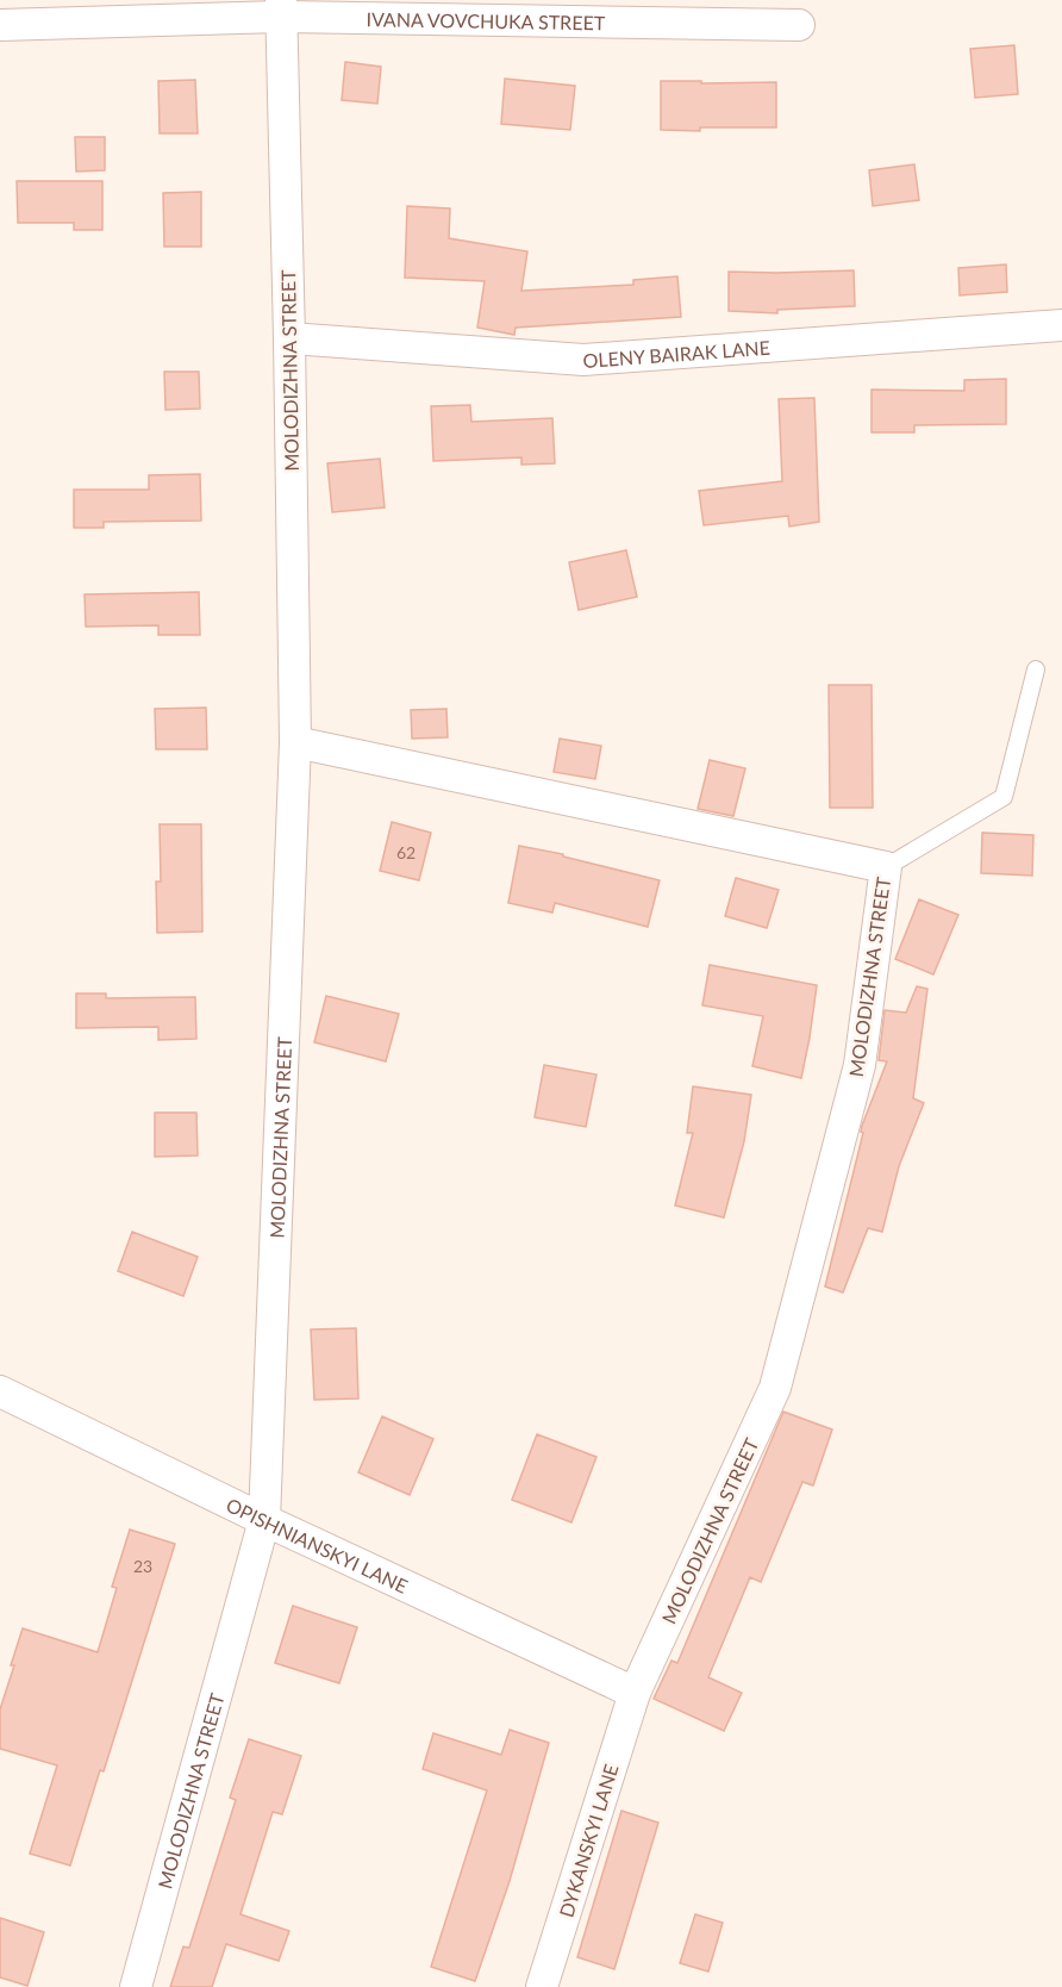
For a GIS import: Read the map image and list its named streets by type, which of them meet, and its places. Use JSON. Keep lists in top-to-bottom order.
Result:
{
  "streets": {
    "street": [
      "IVANA VOVCHUKA STREET",
      "OLENY BAIRAK LANE",
      "MOLODIZHNA STREET",
      "OPISHNIANSKYI LANE",
      "DYKANSKYI LANE"
    ]
  },
  "crossings": [
    ["IVANA VOVCHUKA STREET", "MOLODIZHNA STREET"],
    ["OLENY BAIRAK LANE", "MOLODIZHNA STREET"],
    ["MOLODIZHNA STREET", "OPISHNIANSKYI LANE"],
    ["MOLODIZHNA STREET", "DYKANSKYI LANE"],
    ["OPISHNIANSKYI LANE", "DYKANSKYI LANE"]
  ],
  "house_numbers": ["62", "23"]
}
